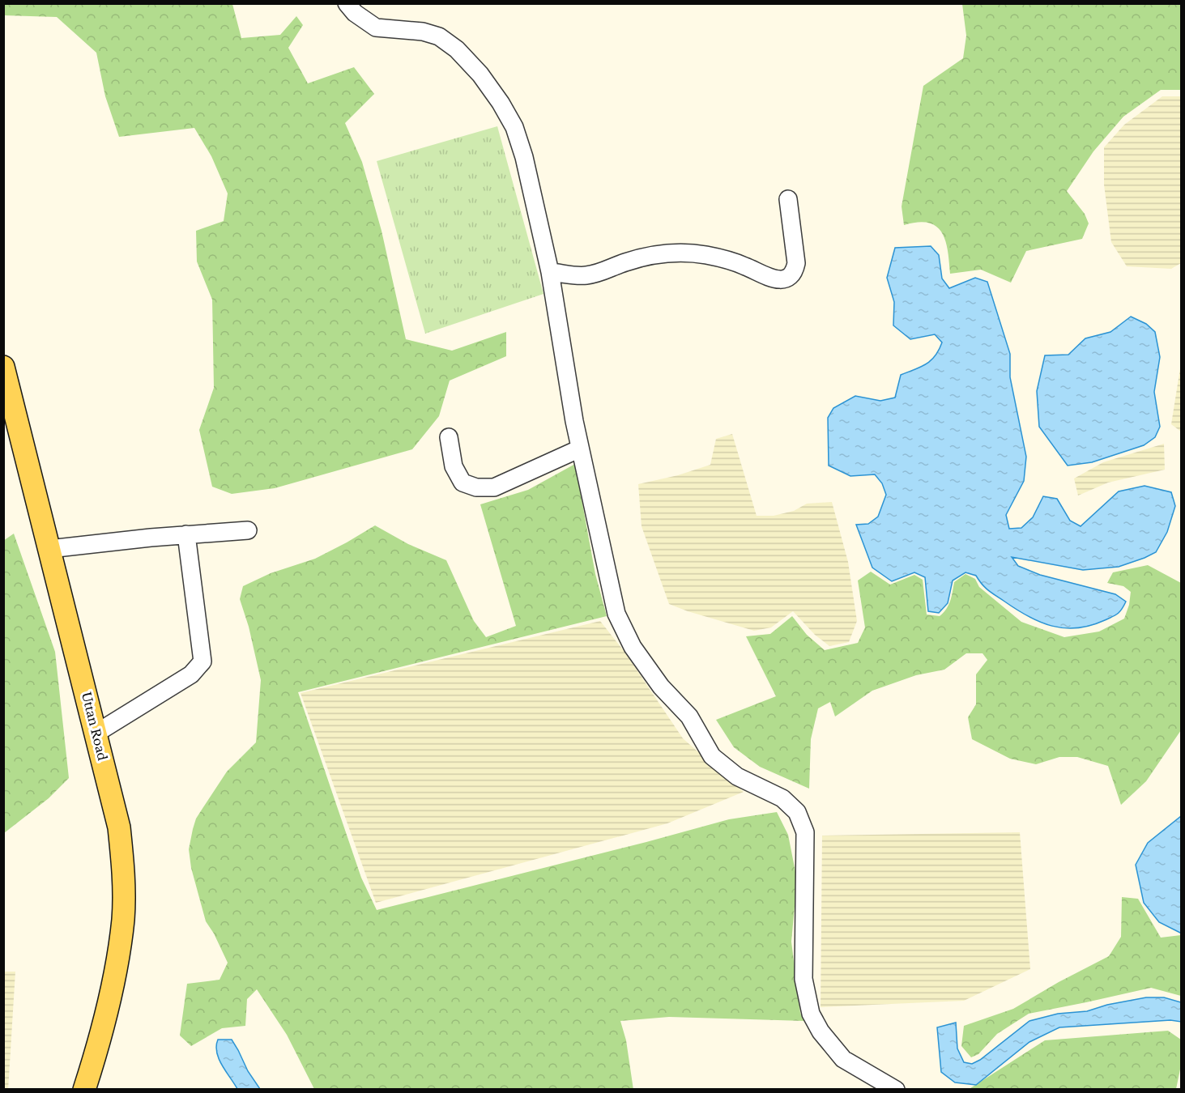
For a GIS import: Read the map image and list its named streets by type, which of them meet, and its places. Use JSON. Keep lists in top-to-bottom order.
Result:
{
  "streets": {
    "main road": ["Uttan Road"]
  }
}
